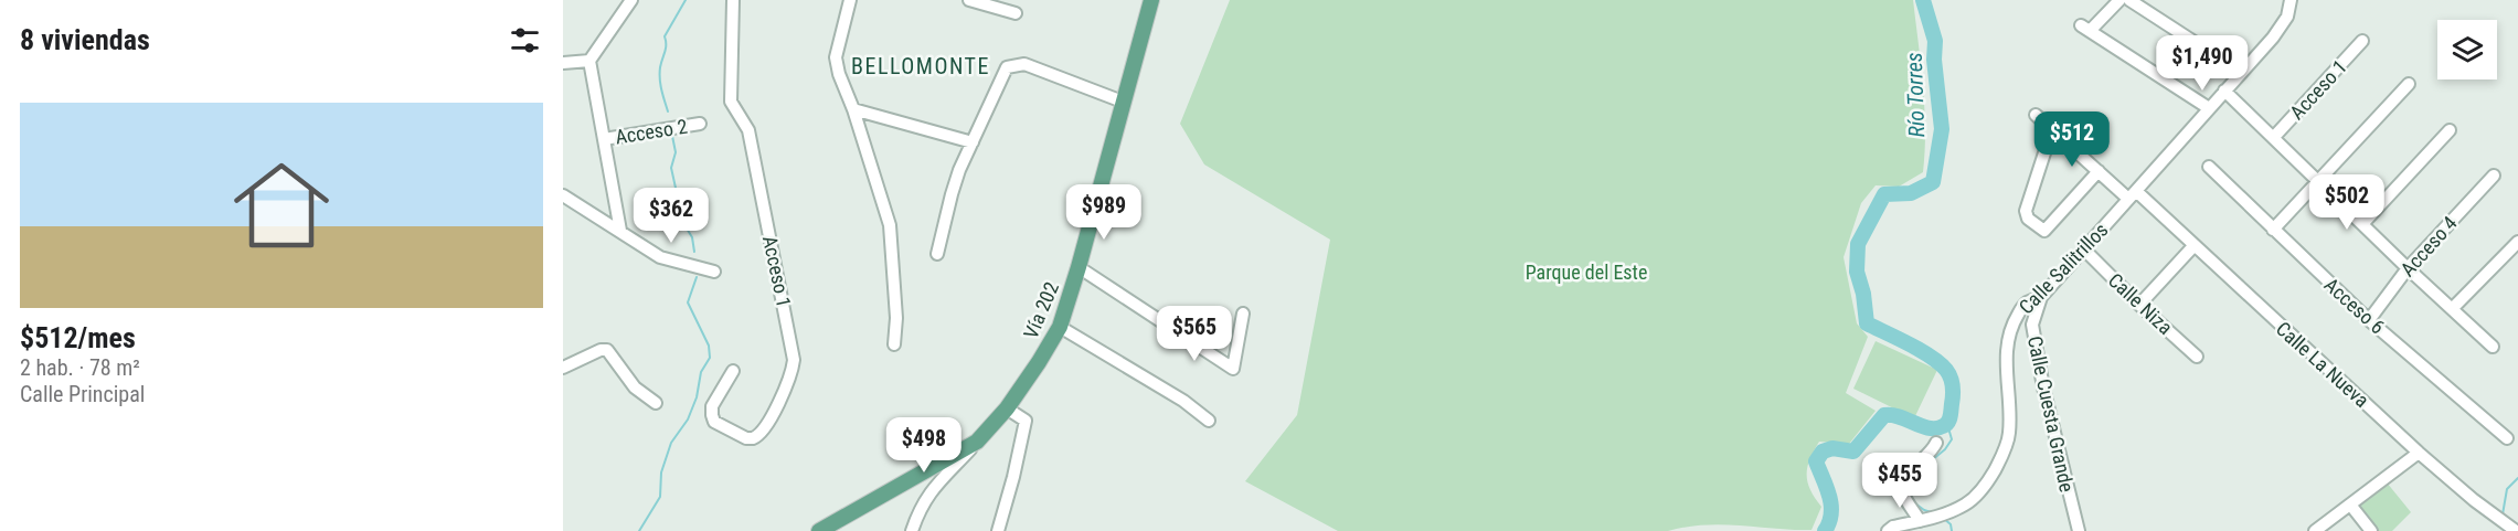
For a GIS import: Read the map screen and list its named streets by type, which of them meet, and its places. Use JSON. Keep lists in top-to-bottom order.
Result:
{
  "streets": {
    "main road": ["Vía 202"],
    "street": [
      "Acceso 1",
      "Acceso 2",
      "Acceso 4",
      "Calle Salitrillos",
      "Calle Niza",
      "Acceso 6",
      "Calle La Nueva",
      "Calle Cuesta Grande"
    ]
  },
  "crossings": [
    ["Acceso 4", "Acceso 6"],
    ["Calle Salitrillos", "Calle Niza"],
    ["Calle Salitrillos", "Calle La Nueva"],
    ["Calle Salitrillos", "Calle Cuesta Grande"]
  ],
  "districts": ["BELLOMONTE"],
  "water": ["Río Torres"],
  "parks": ["Parque del Este"],
  "page": {
    "heading": "8 viviendas",
    "price": [
      "$1,490",
      "$512",
      "$502",
      "$989",
      "$362",
      "$565",
      "$498",
      "$455"
    ],
    "list": [
      {
        "name": "$512/mes",
        "note": "2 hab. · 78 m² · Calle Principal"
      }
    ]
  }
}
